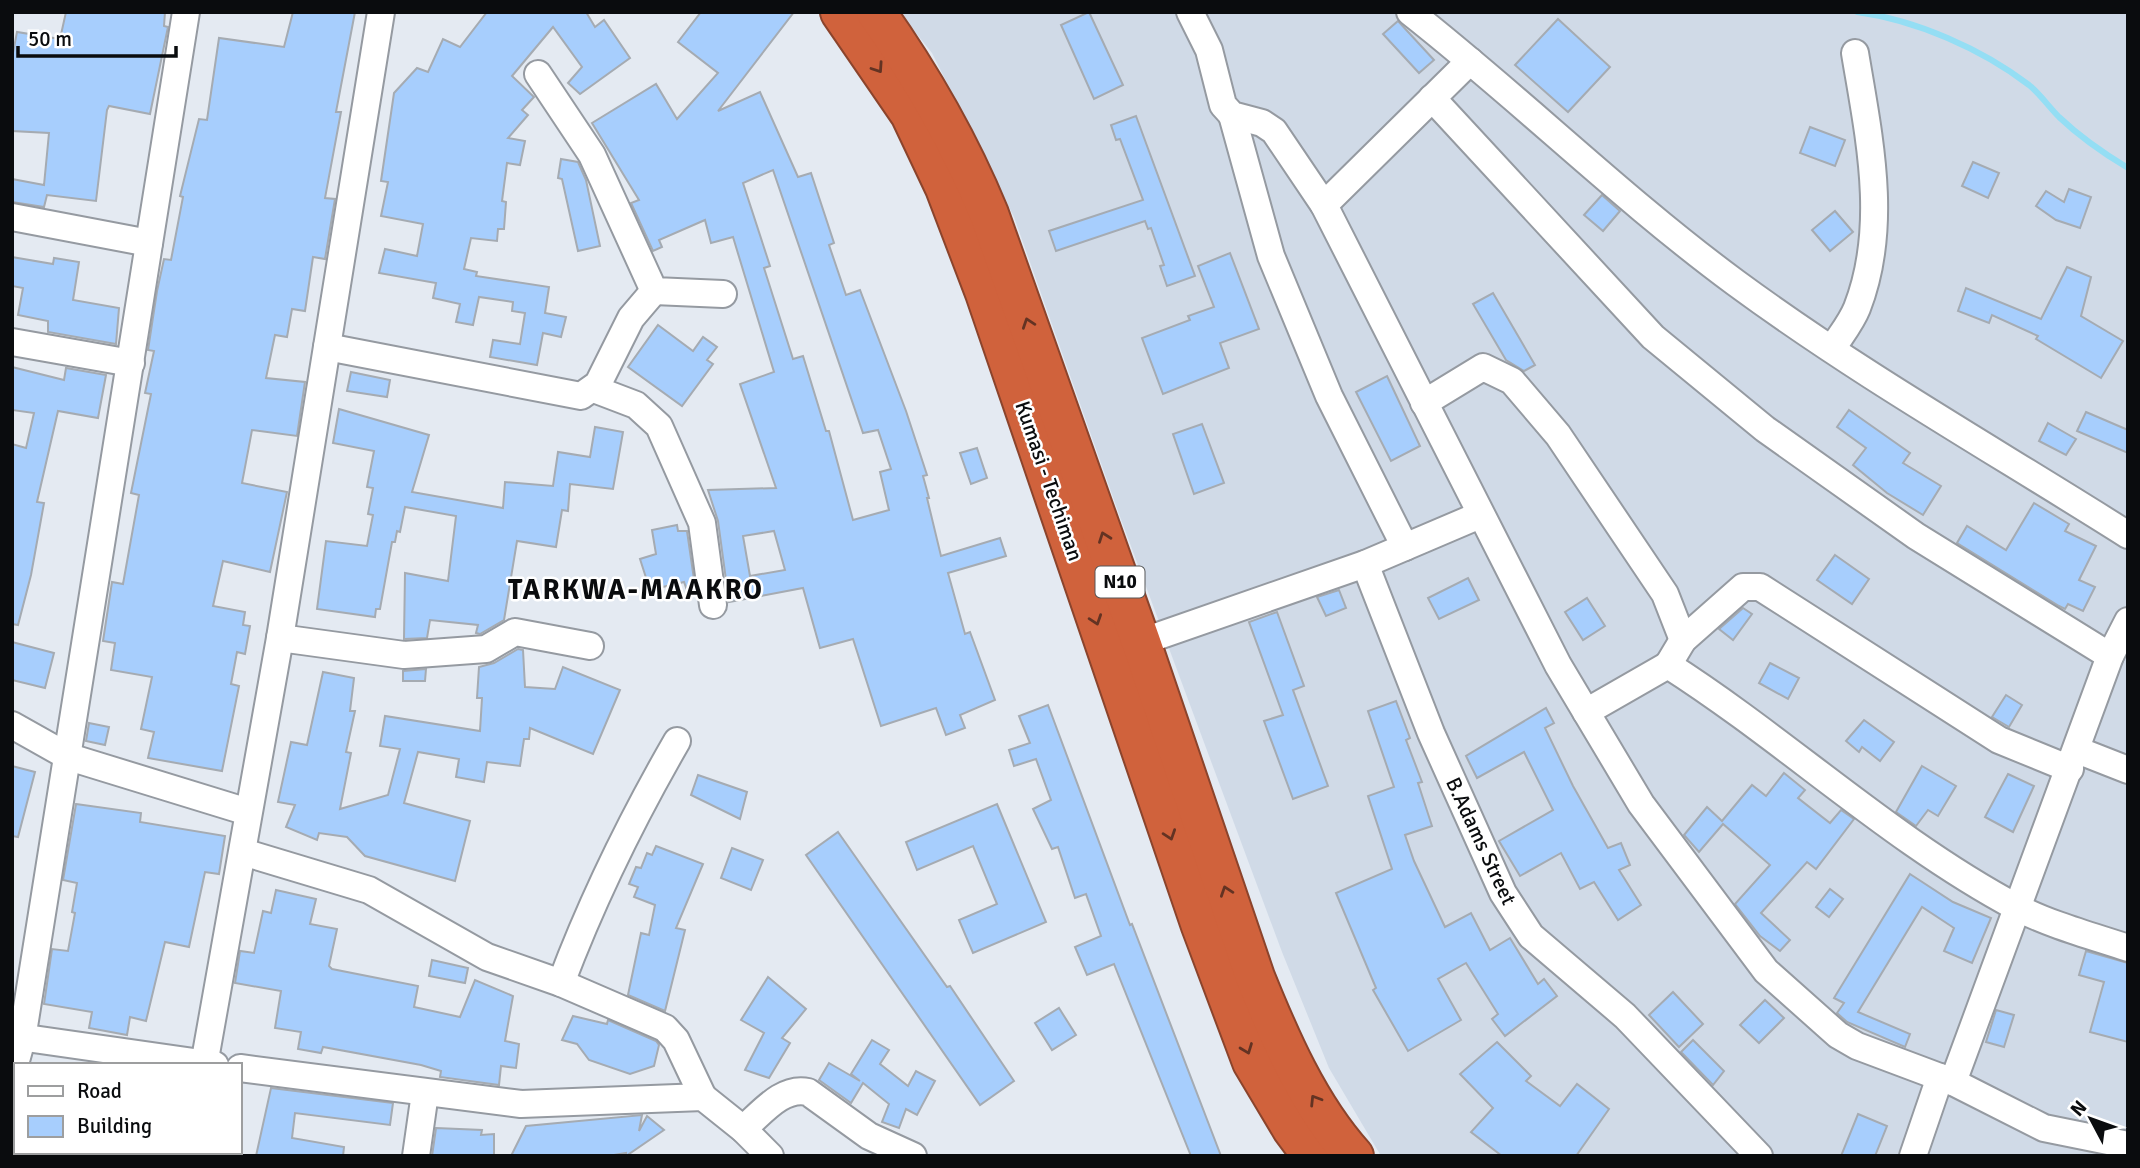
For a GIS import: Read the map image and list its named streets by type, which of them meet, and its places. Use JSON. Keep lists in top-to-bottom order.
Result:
{
  "streets": {
    "highway": ["Kumasi - Techiman", "N10"],
    "street": ["B.Adams Street"]
  },
  "districts": ["TARKWA-MAAKRO"],
  "legend": ["Road", "Building"],
  "scale_bar": "50 m",
  "north": "top left"
}
